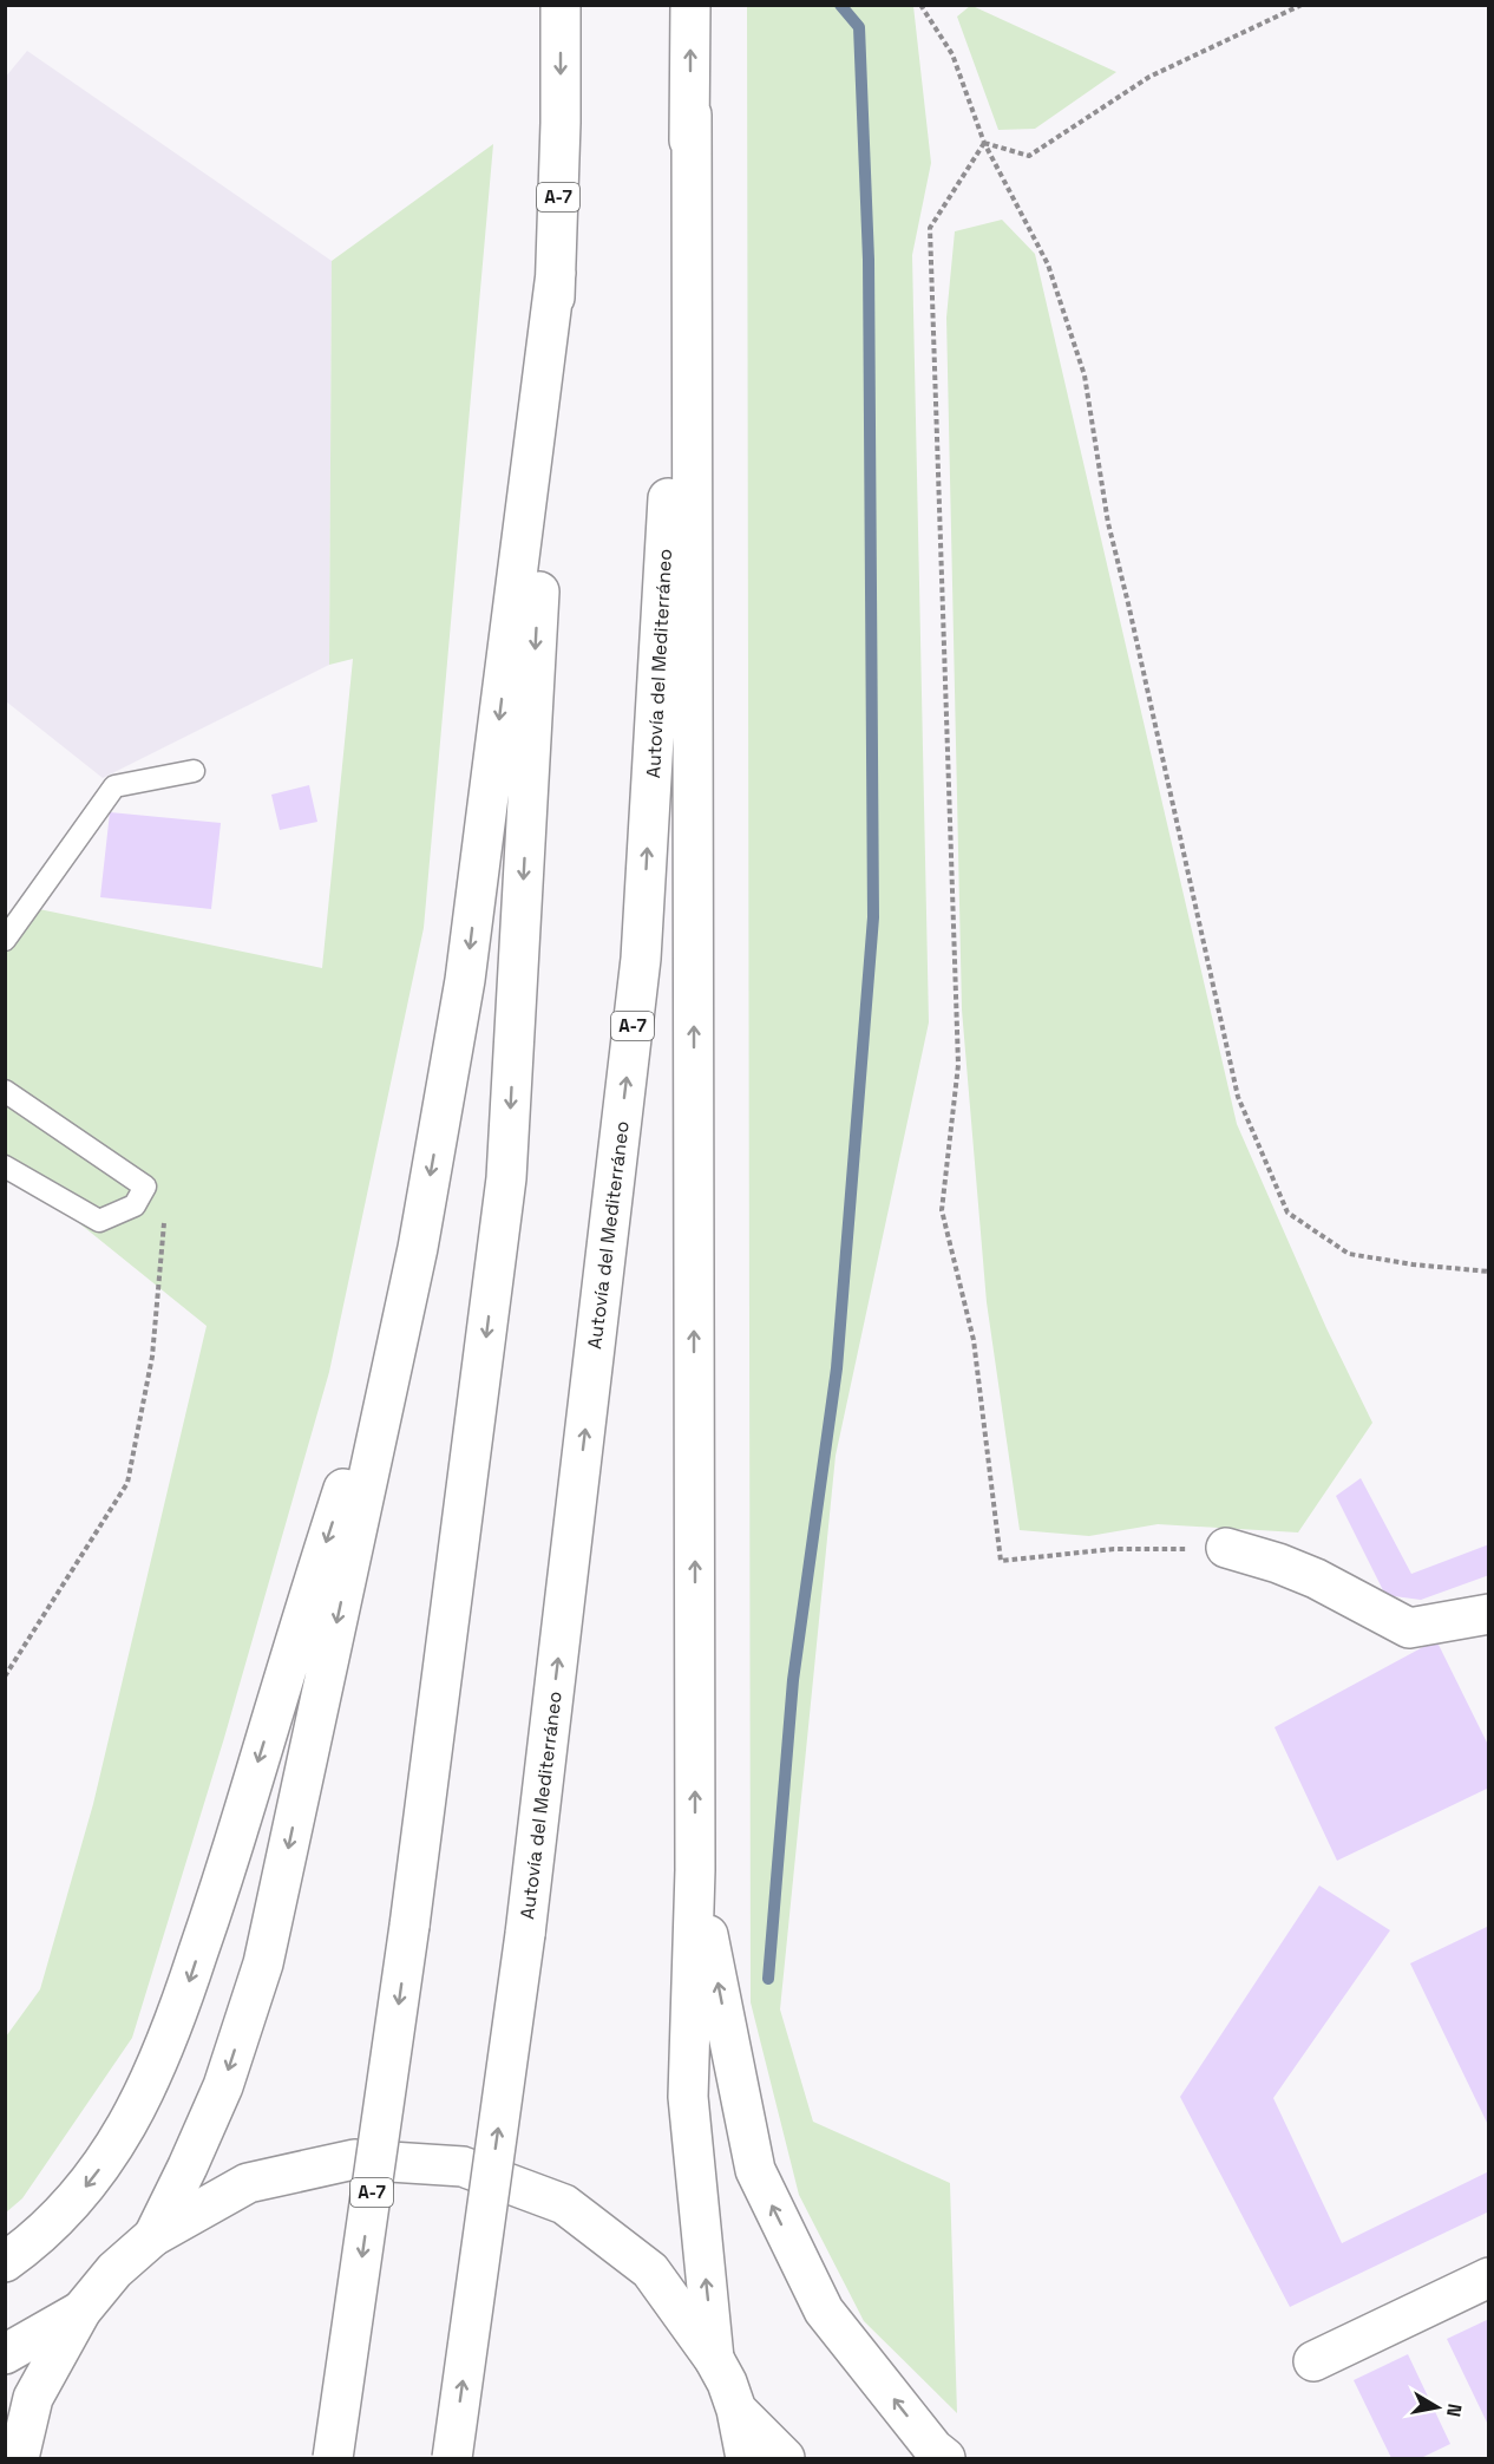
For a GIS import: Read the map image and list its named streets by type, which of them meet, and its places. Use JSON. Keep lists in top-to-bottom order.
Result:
{
  "streets": {
    "main road": ["A-7", "Autovía del Mediterráneo"]
  },
  "north": "right"
}
